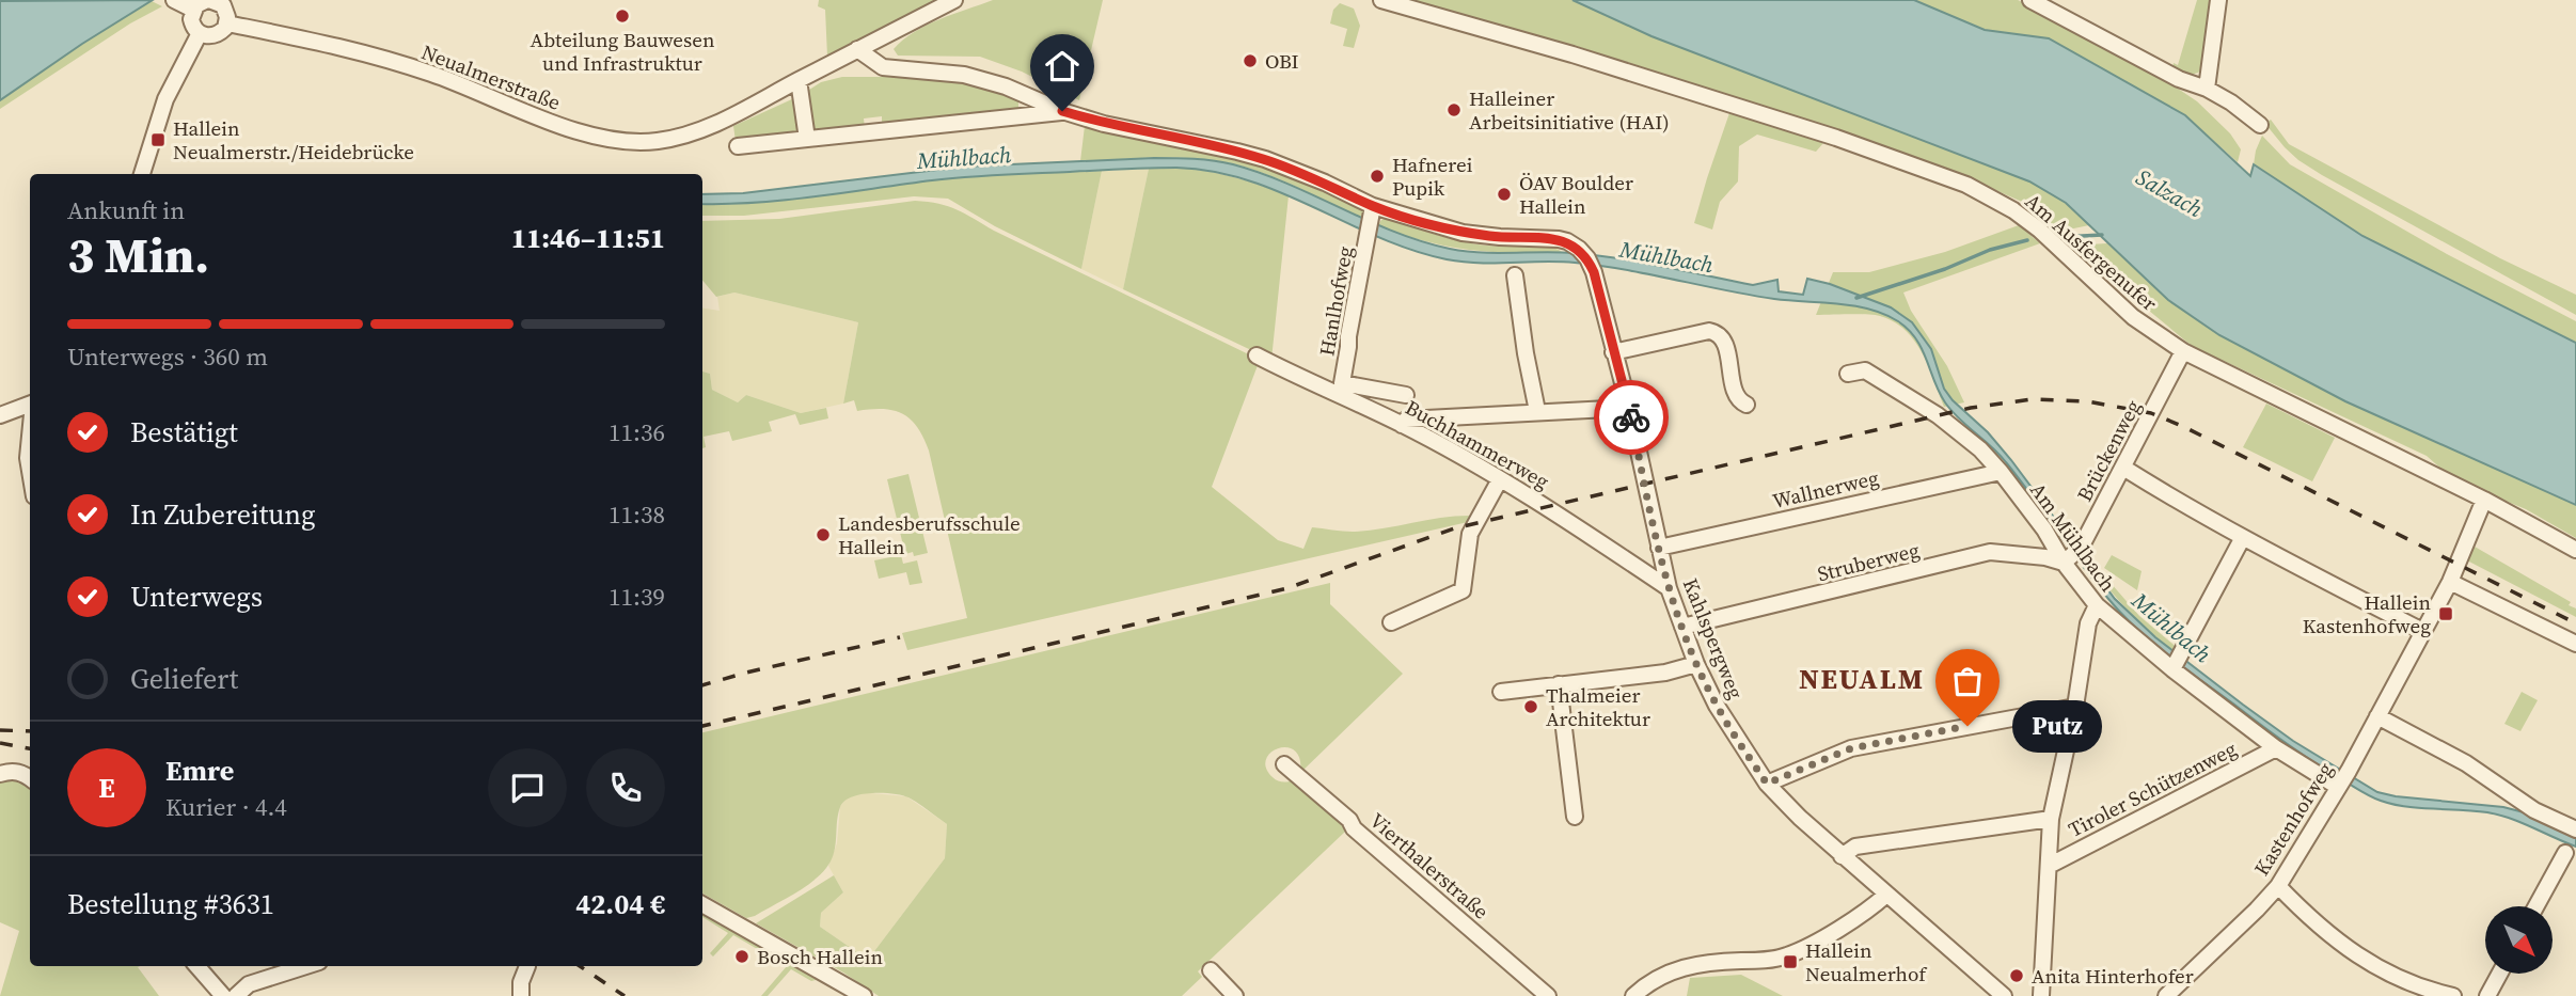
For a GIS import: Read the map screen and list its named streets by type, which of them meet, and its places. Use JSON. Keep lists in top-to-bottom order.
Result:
{
  "streets": {
    "street": [
      "Neualmerstraße",
      "Am Ausfergenufer",
      "Hanlhofweg",
      "Buchhammerweg",
      "Brückenweg",
      "Wallnerweg",
      "Am Mühlbach",
      "Struberweg",
      "Kahlspergweg",
      "Tiroler Schützenweg",
      "Kastenhofweg",
      "Vierthalerstraße"
    ]
  },
  "crossings": [
    ["Am Ausfergenufer", "Brückenweg"],
    ["Am Ausfergenufer", "Kastenhofweg"],
    ["Hanlhofweg", "Kahlspergweg"],
    ["Buchhammerweg", "Kahlspergweg"],
    ["Brückenweg", "Am Mühlbach"],
    ["Brückenweg", "Struberweg"],
    ["Wallnerweg", "Am Mühlbach"],
    ["Wallnerweg", "Kahlspergweg"],
    ["Am Mühlbach", "Struberweg"],
    ["Am Mühlbach", "Tiroler Schützenweg"],
    ["Am Mühlbach", "Kastenhofweg"],
    ["Struberweg", "Kahlspergweg"]
  ],
  "districts": ["NEUALM"],
  "water": ["Mühlbach", "Salzach"],
  "places": {
    "other": [
      "Abteilung Bauwesen und Infrastruktur",
      "OBI",
      "Halleiner Arbeitsinitiative (HAI)",
      "Hafnerei Pupik",
      "ÖAV Boulder Hallein",
      "Landesberufsschule Hallein",
      "Thalmeier Architektur",
      "Putz",
      "Bosch Hallein",
      "Anita Hinterhofer"
    ],
    "transit": ["Hallein Neualmerstr./Heidebrücke", "Hallein Kastenhofweg", "Hallein Neualmerhof"]
  },
  "north": "bottom right",
  "page": {
    "heading": ["3 Min.", "Ankunft in", "11:46–11:51"],
    "panel": [
      "Emre",
      "Kurier · 4.4",
      "Bestellung #3631",
      "42.04 €"
    ],
    "bar": "Unterwegs · 360 m",
    "list": [
      ["Bestätigt", "11:36"],
      ["In Zubereitung", "11:38"],
      ["Unterwegs", "11:39"],
      "Geliefert"
    ],
    "bubble": "Putz",
    "round": "E"
  }
}
